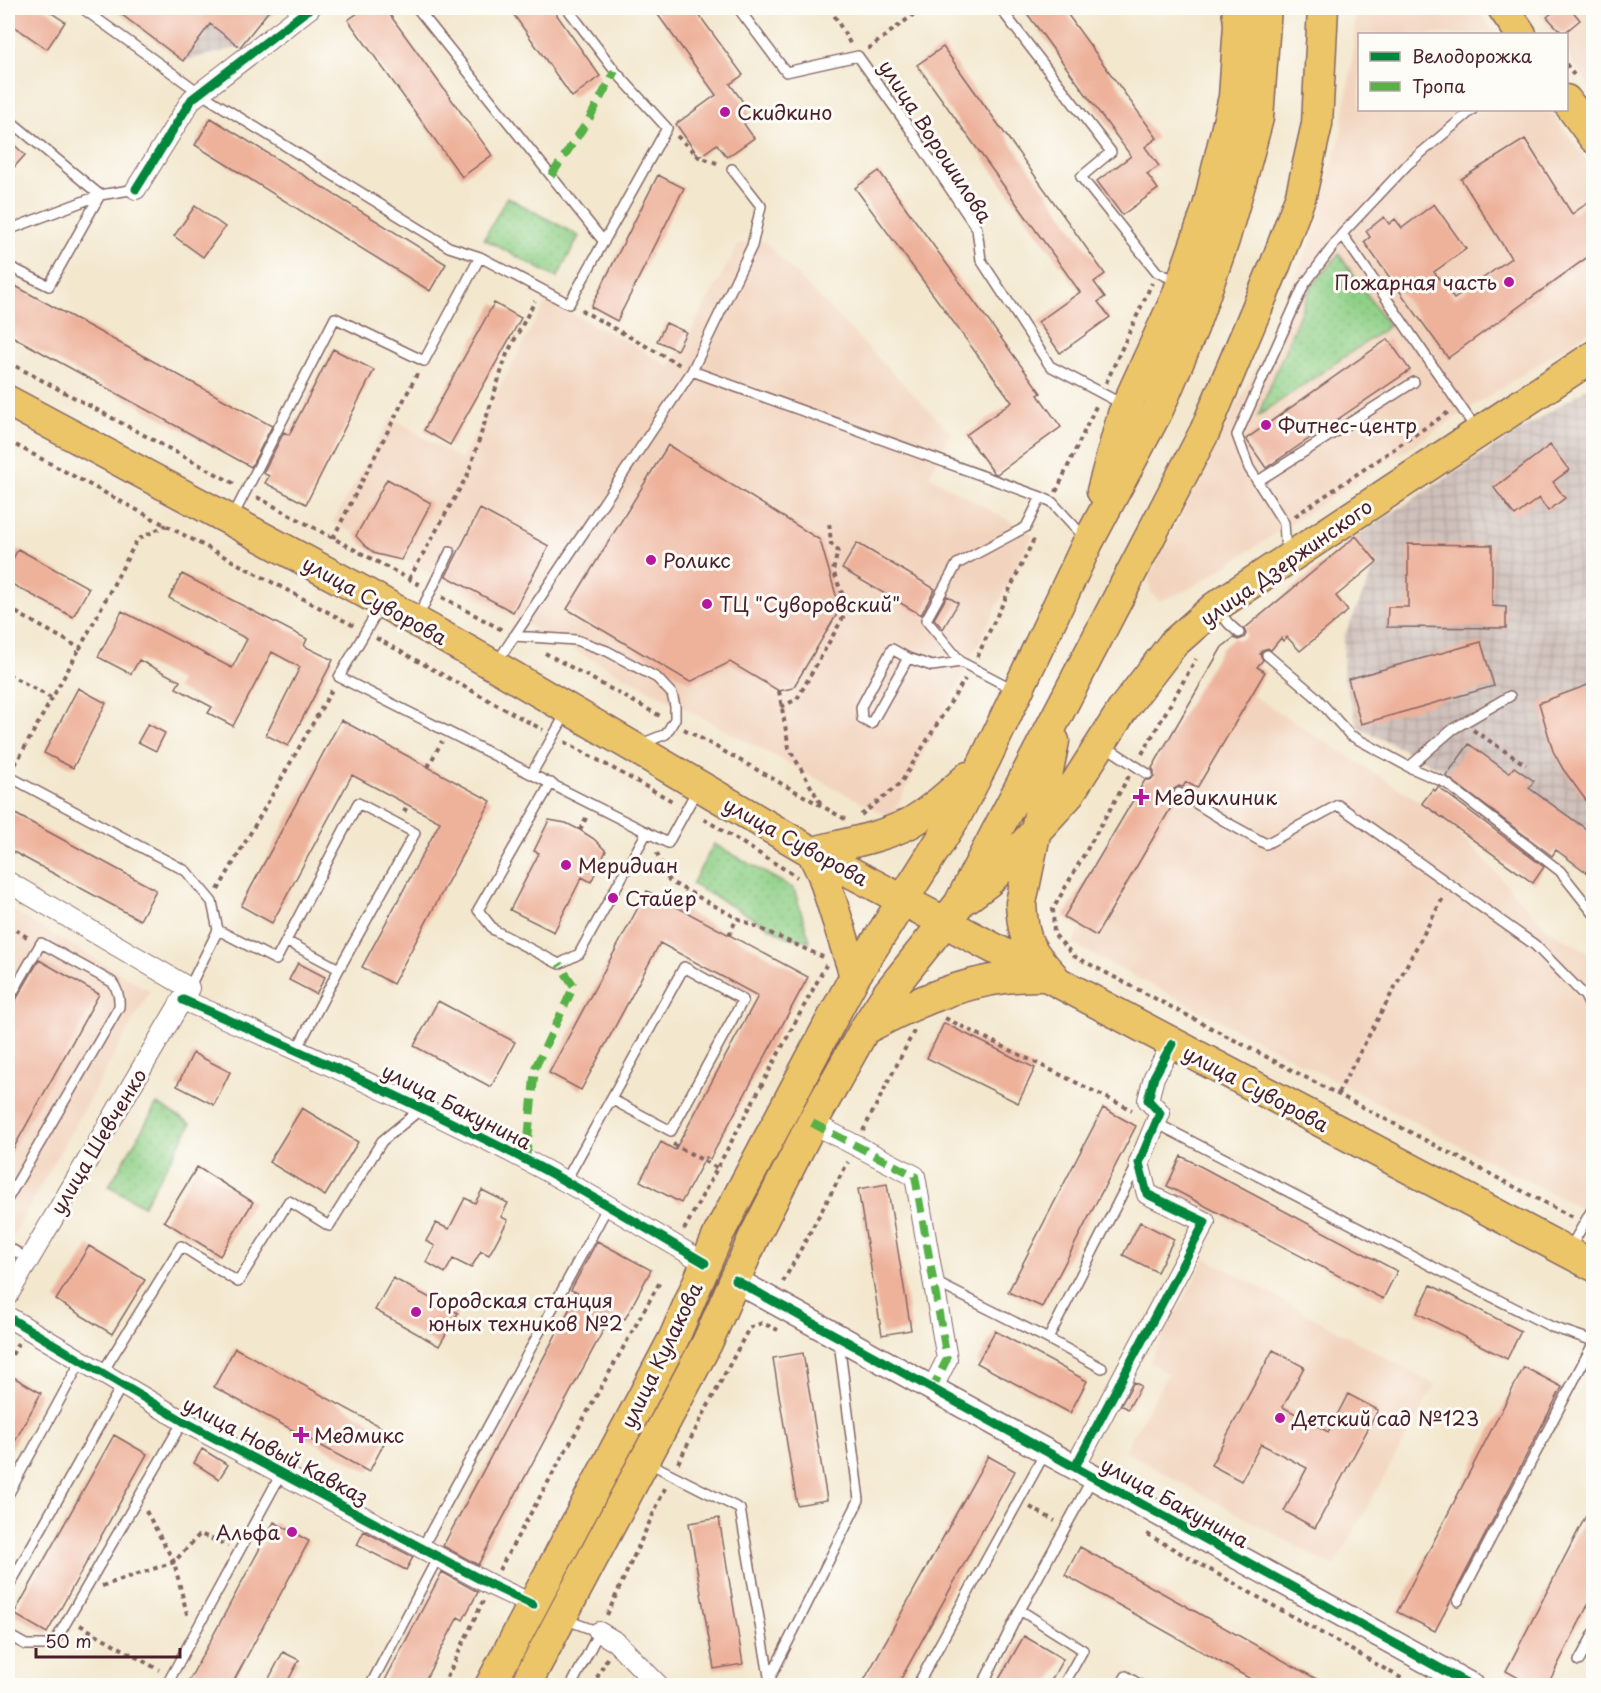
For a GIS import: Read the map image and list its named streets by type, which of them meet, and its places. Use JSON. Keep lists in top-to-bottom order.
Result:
{
  "streets": {
    "main road": [
      "улица Дзержинского",
      "улица Суворова",
      "улица Бакунина",
      "улица Кулакова"
    ],
    "street": ["улица Шевченко", "улица Новый Кавказ"],
    "lane": ["улица Ворошилова"]
  },
  "crossings": [
    ["улица Дзержинского", "улица Суворова"],
    ["улица Дзержинского", "улица Кулакова"],
    ["улица Суворова", "улица Кулакова"],
    ["улица Бакунина", "улица Шевченко"],
    ["улица Бакунина", "улица Кулакова"],
    ["улица Кулакова", "улица Новый Кавказ"]
  ],
  "places": {
    "other": [
      "Скидкино",
      "Пожарная часть",
      "Фитнес-центр",
      "Роликс",
      "ТЦ \"Суворовский\"",
      "Меридиан",
      "Стайер",
      "Городская станция юных техников №2",
      "Детский сад №123",
      "Альфа"
    ],
    "health": ["Медиклиник", "Медмикс"]
  },
  "legend": ["Велодорожка", "Тропа"],
  "scale_bar": "50 m"
}
